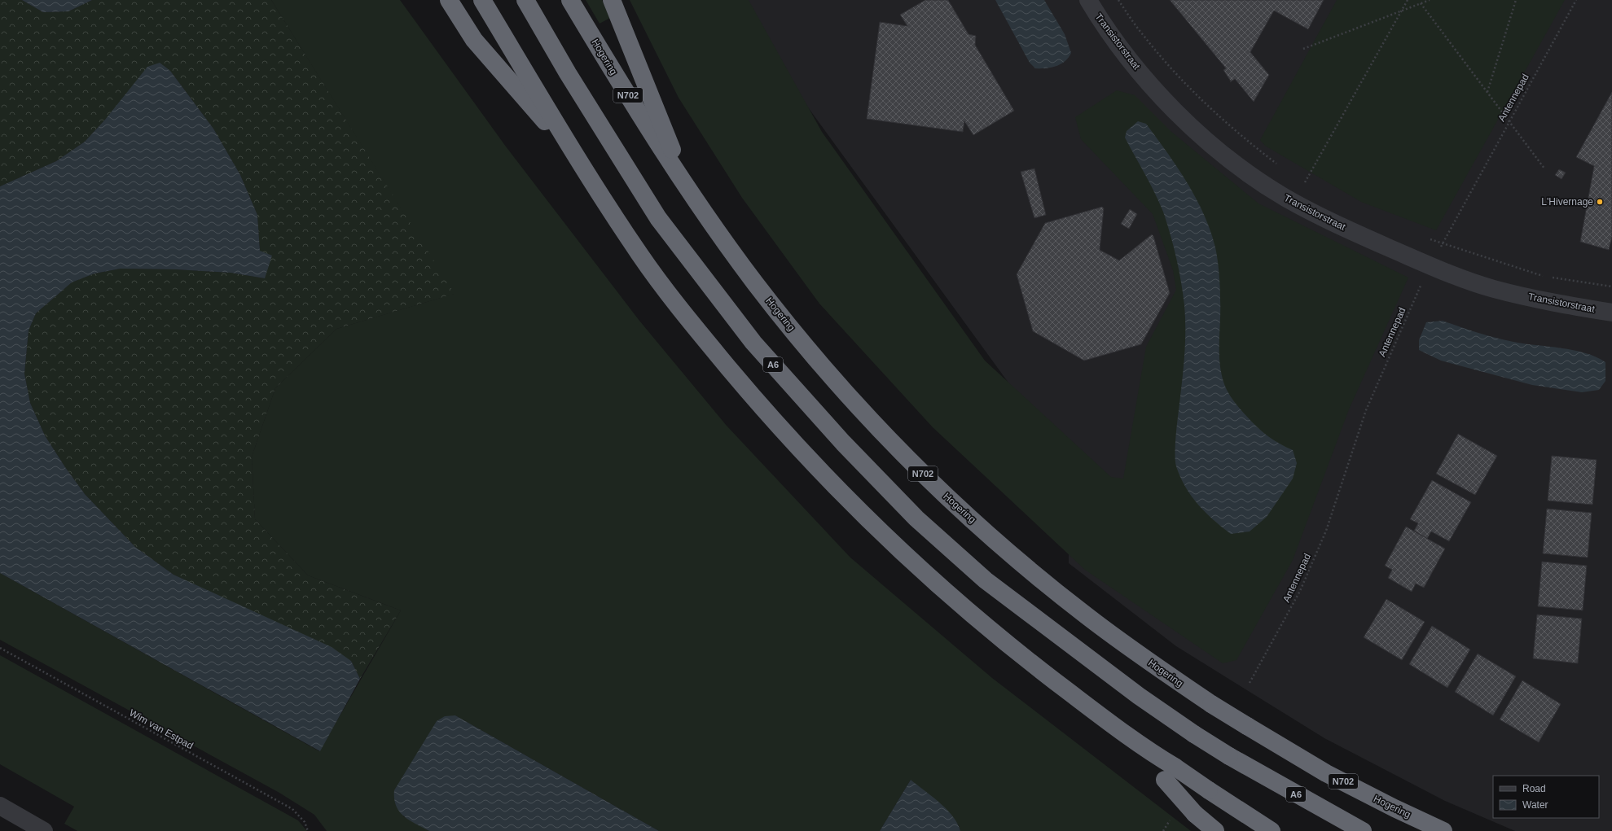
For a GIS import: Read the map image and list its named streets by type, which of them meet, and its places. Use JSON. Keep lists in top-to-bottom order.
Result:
{
  "streets": {
    "highway": ["Hogering", "N702", "A6"],
    "street": ["Transistorstraat"],
    "path": ["Antennepad", "Wim van Estpad"]
  },
  "crossings": [
    ["Transistorstraat", "Antennepad"],
    ["Hogering", "N702"]
  ],
  "places": ["L'Hivernage"],
  "legend": ["Road", "Water"]
}
